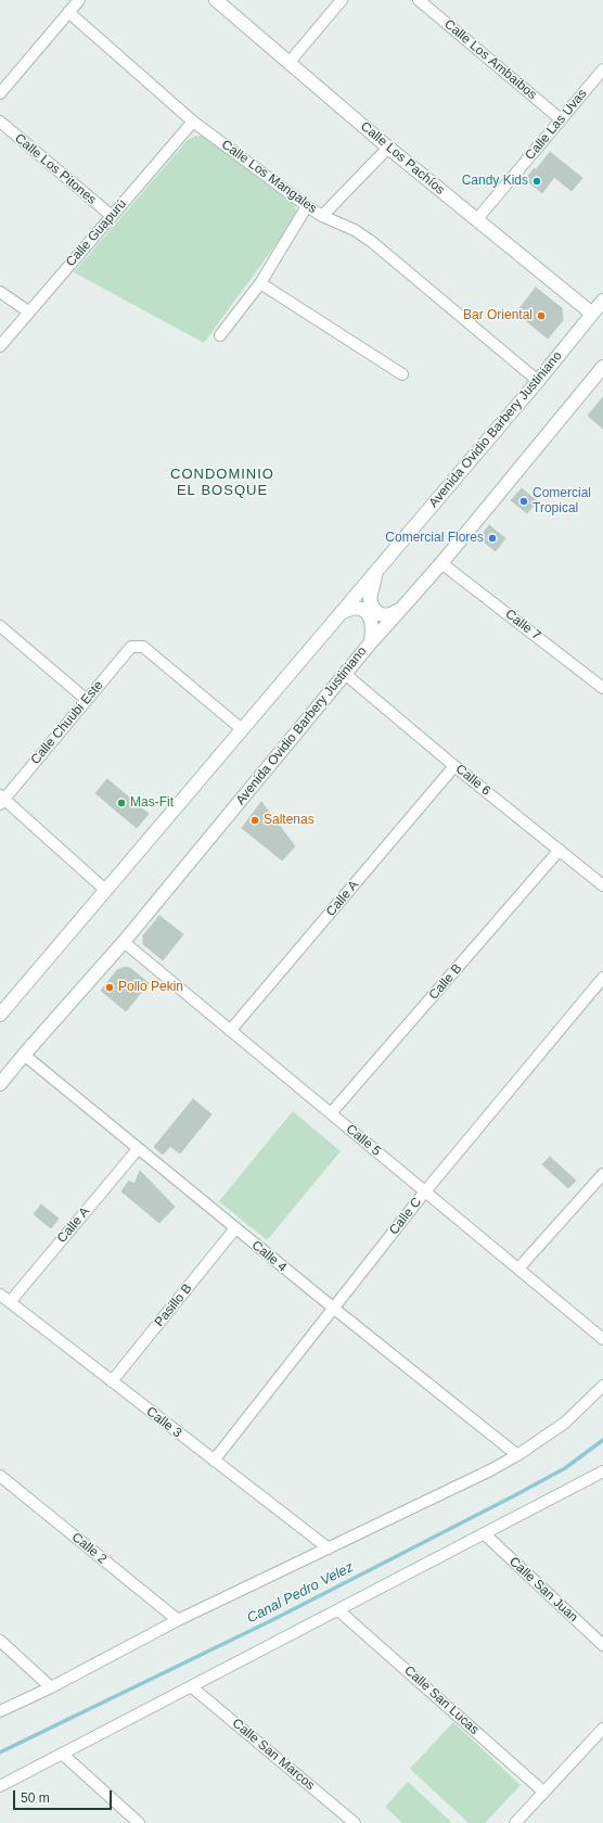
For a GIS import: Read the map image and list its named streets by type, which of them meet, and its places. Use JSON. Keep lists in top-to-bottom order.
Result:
{
  "streets": {
    "main road": ["Calle Los Pachíos", "Avenida Ovidio Barbery Justiniano"],
    "street": [
      "Calle Los Ambaibos",
      "Calle Las Uvas",
      "Calle Los Pitones",
      "Calle Los Mangales",
      "Calle Guapurú",
      "Calle 7",
      "Calle Chuubi Este",
      "Calle 6",
      "Calle A",
      "Calle B",
      "Calle 5",
      "Calle C",
      "Calle 4",
      "Pasillo B",
      "Calle 3",
      "Calle 2",
      "Calle San Juan",
      "Calle San Lucas",
      "Calle San Marcos"
    ]
  },
  "crossings": [
    ["Calle Los Ambaibos", "Calle Las Uvas"],
    ["Calle Las Uvas", "Calle Los Pachíos"],
    ["Calle Los Pachíos", "Avenida Ovidio Barbery Justiniano"],
    ["Calle Los Pitones", "Calle Guapurú"],
    ["Calle Los Mangales", "Calle Guapurú"],
    ["Calle Los Mangales", "Avenida Ovidio Barbery Justiniano"],
    ["Avenida Ovidio Barbery Justiniano", "Calle 7"],
    ["Avenida Ovidio Barbery Justiniano", "Calle Chuubi Este"],
    ["Avenida Ovidio Barbery Justiniano", "Calle 6"],
    ["Avenida Ovidio Barbery Justiniano", "Calle 5"],
    ["Avenida Ovidio Barbery Justiniano", "Calle 4"],
    ["Calle 6", "Calle A"],
    ["Calle 6", "Calle B"],
    ["Calle A", "Calle 5"],
    ["Calle A", "Calle 4"],
    ["Calle A", "Calle 3"],
    ["Calle B", "Calle 5"],
    ["Calle 5", "Calle C"],
    ["Calle C", "Calle 4"],
    ["Calle C", "Calle 3"],
    ["Calle 4", "Pasillo B"],
    ["Pasillo B", "Calle 3"]
  ],
  "districts": ["CONDOMINIO EL BOSQUE"],
  "water": ["Canal Pedro Velez"],
  "places": [
    "Candy Kids",
    "Bar Oriental",
    "Comercial Tropical",
    "Comercial Flores",
    "Mas-Fit",
    "Saltenas",
    "Pollo Pekin"
  ],
  "scale_bar": "50 m"
}
